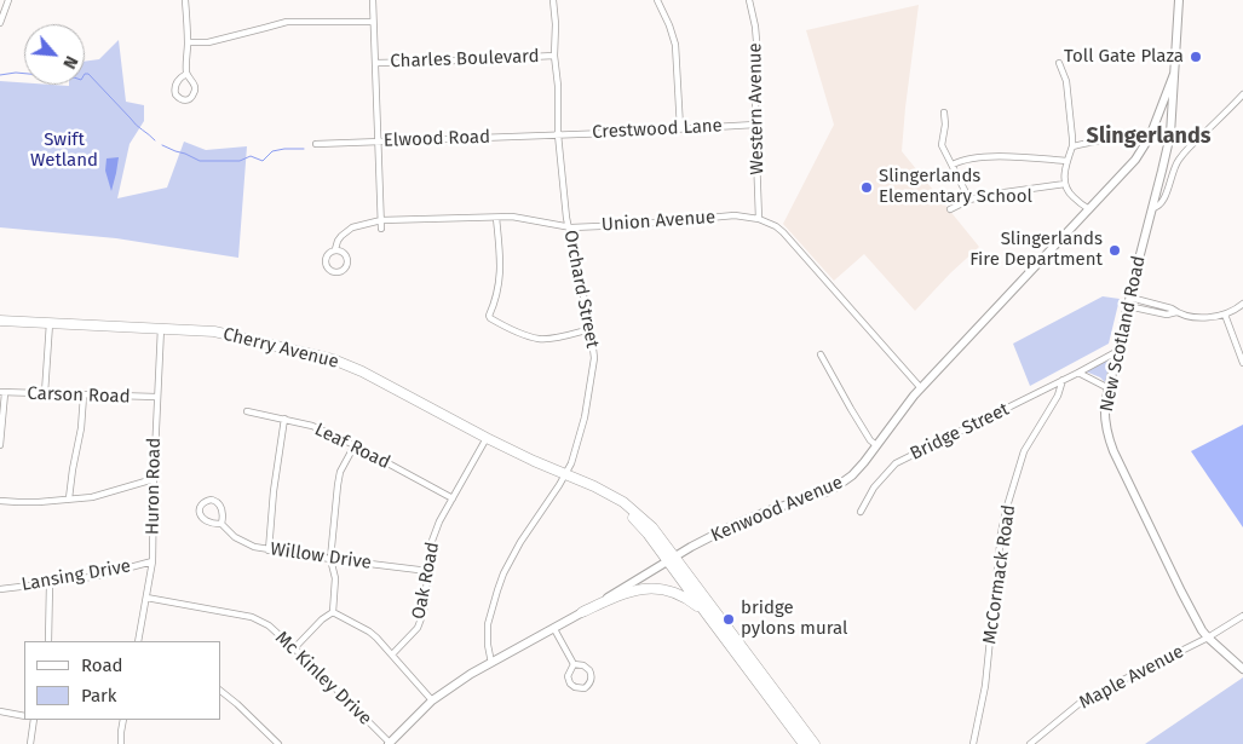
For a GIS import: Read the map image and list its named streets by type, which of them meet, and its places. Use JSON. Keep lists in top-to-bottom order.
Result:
{
  "streets": {
    "main road": ["New Scotland Road", "Cherry Avenue", "Kenwood Avenue"],
    "street": [
      "Charles Boulevard",
      "Western Avenue",
      "Crestwood Lane",
      "Elwood Road",
      "Union Avenue",
      "Orchard Street",
      "Carson Road",
      "Bridge Street",
      "Leaf Road",
      "Huron Road",
      "Willow Drive",
      "McCormack Road",
      "Lansing Drive",
      "Oak Road",
      "Maple Avenue",
      "Mc Kinley Drive"
    ]
  },
  "crossings": [
    ["Charles Boulevard", "Orchard Street"],
    ["Western Avenue", "Crestwood Lane"],
    ["Western Avenue", "Union Avenue"],
    ["Crestwood Lane", "Elwood Road"],
    ["Crestwood Lane", "Orchard Street"],
    ["Elwood Road", "Orchard Street"],
    ["Union Avenue", "Orchard Street"],
    ["Union Avenue", "Kenwood Avenue"],
    ["Orchard Street", "Cherry Avenue"],
    ["Orchard Street", "Kenwood Avenue"],
    ["New Scotland Road", "Bridge Street"],
    ["New Scotland Road", "Kenwood Avenue"],
    ["New Scotland Road", "Maple Avenue"],
    ["Cherry Avenue", "Huron Road"],
    ["Cherry Avenue", "Kenwood Avenue"],
    ["Cherry Avenue", "Oak Road"],
    ["Carson Road", "Huron Road"],
    ["Bridge Street", "McCormack Road"],
    ["Leaf Road", "Oak Road"],
    ["Huron Road", "Lansing Drive"],
    ["Huron Road", "Mc Kinley Drive"],
    ["Kenwood Avenue", "Mc Kinley Drive"],
    ["Willow Drive", "Oak Road"]
  ],
  "districts": ["Slingerlands"],
  "parks": ["Swift Wetland"],
  "places": [
    "Toll Gate Plaza",
    "Slingerlands Elementary School",
    "Slingerlands Fire Department",
    "bridge pylons mural"
  ],
  "legend": ["Road", "Park"],
  "north": "bottom right"
}
